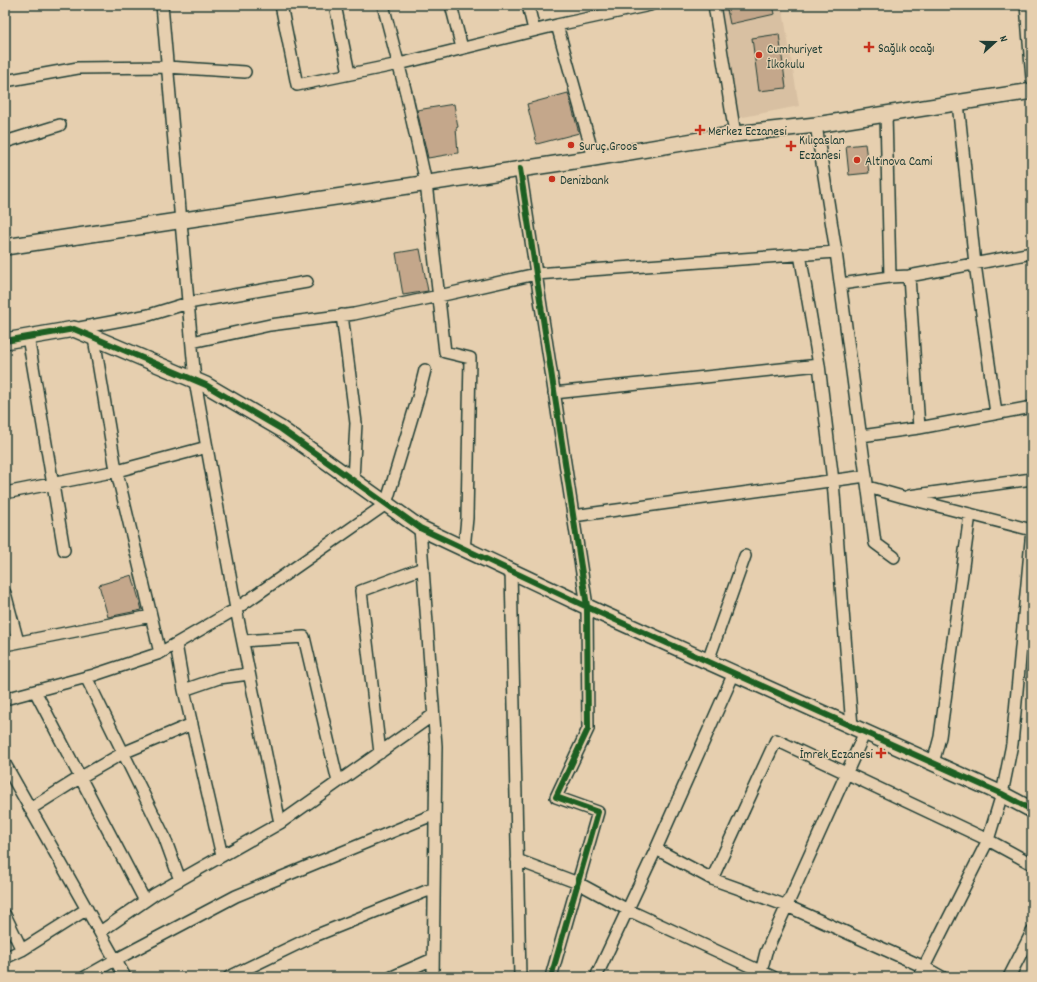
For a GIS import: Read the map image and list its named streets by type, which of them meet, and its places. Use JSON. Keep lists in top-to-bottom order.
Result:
{
  "places": {
    "health": [
      "Sağlık ocağı",
      "Merkez Eczanesi",
      "Kılıçaslan Eczanesi",
      "İmrek Eczanesi"
    ],
    "other": [
      "Cumhuriyet İlkokulu",
      "Suruç Groos",
      "Altınova Cami",
      "Denizbank"
    ]
  },
  "north": "right"
}
